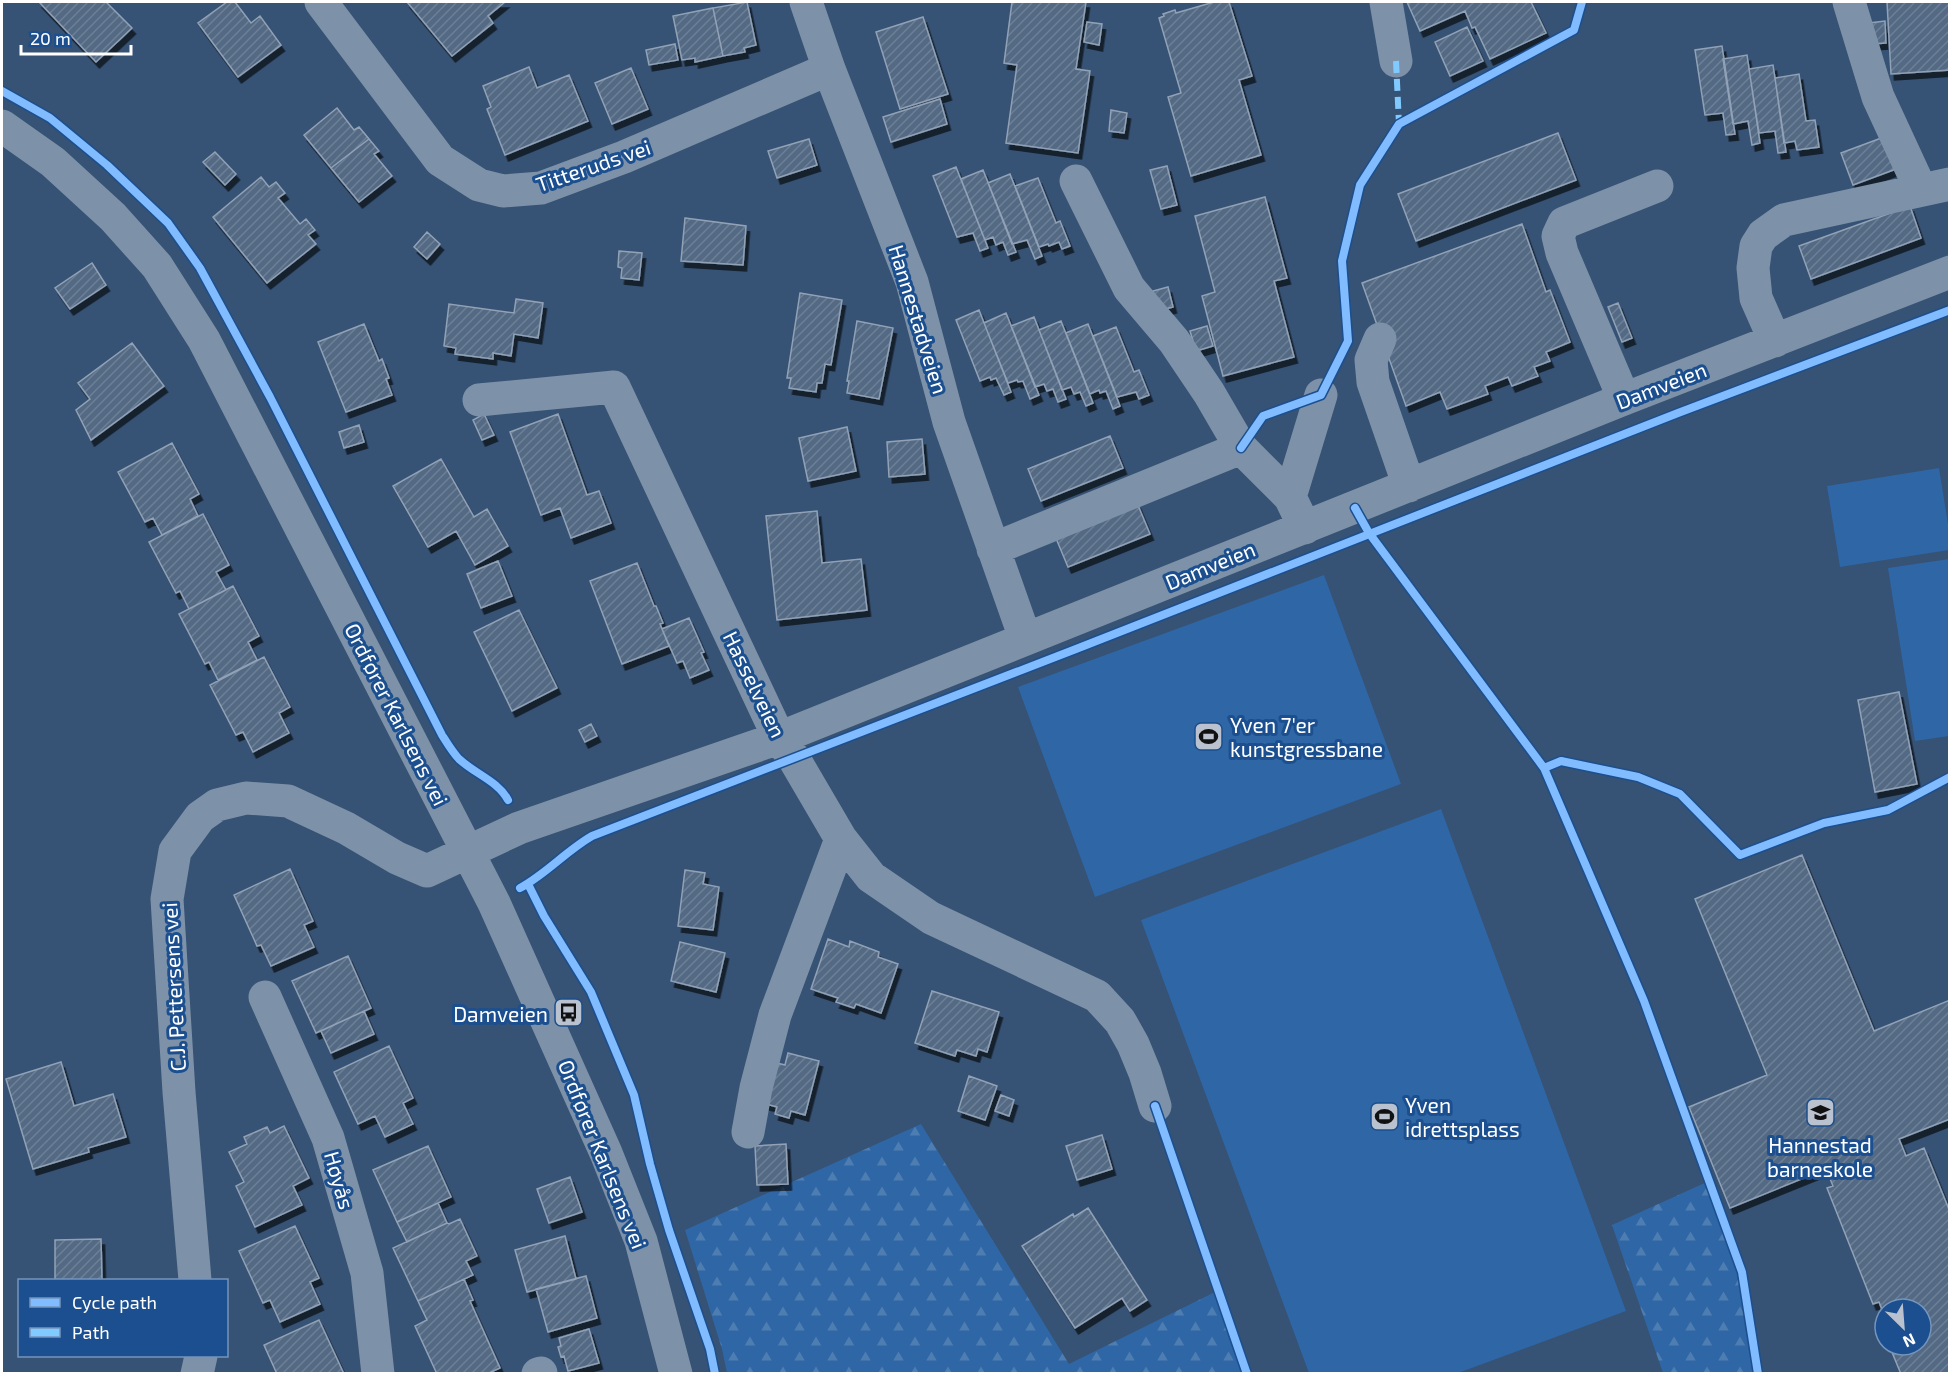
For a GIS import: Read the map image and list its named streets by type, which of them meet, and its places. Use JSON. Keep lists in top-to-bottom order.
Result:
{
  "streets": {
    "street": [
      "Titteruds vei",
      "Hannestadveien",
      "Damveien",
      "Hasselveien",
      "Ordfører Karlsens vei",
      "C.J. Pettersens vei",
      "Høyås"
    ]
  },
  "crossings": [
    ["Titteruds vei", "Hannestadveien"],
    ["Hannestadveien", "Damveien"],
    ["Damveien", "Hasselveien"],
    ["Damveien", "Ordfører Karlsens vei"],
    ["Damveien", "C.J. Pettersens vei"],
    ["Ordfører Karlsens vei", "C.J. Pettersens vei"]
  ],
  "places": {
    "sports": ["Yven 7'er kunstgressbane", "Yven idrettsplass"],
    "bus stop": ["Damveien"],
    "school or university": ["Hannestad barneskole"]
  },
  "legend": ["Cycle path", "Path"],
  "scale_bar": "20 m",
  "north": "bottom right"
}
